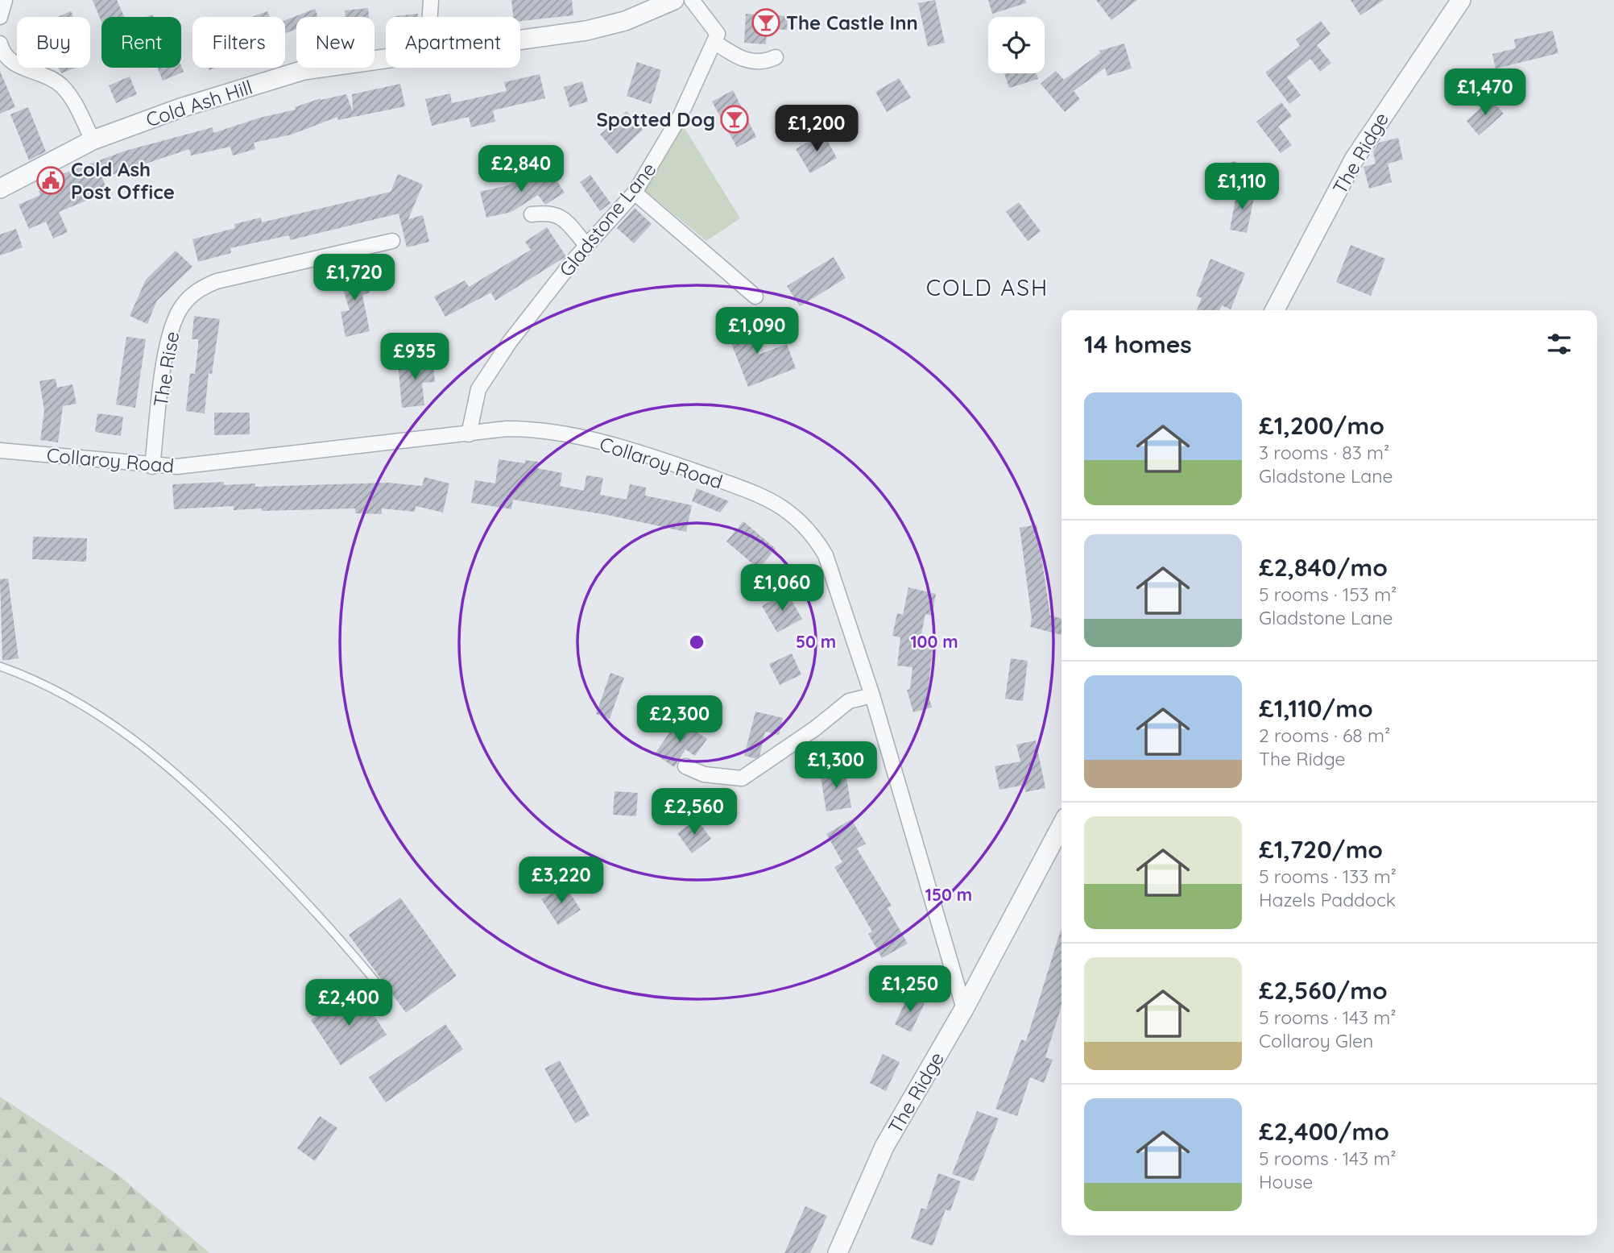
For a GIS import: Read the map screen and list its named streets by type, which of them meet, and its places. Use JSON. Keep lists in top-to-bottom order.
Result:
{
  "streets": {
    "street": [
      "Cold Ash Hill",
      "The Ridge",
      "Gladstone Lane",
      "The Rise",
      "Collaroy Road"
    ]
  },
  "crossings": [
    ["The Ridge", "Collaroy Road"],
    ["Gladstone Lane", "Collaroy Road"],
    ["The Rise", "Collaroy Road"]
  ],
  "districts": ["COLD ASH"],
  "places": {
    "bar": ["The Castle Inn", "Spotted Dog"],
    "public building": ["Cold Ash Post Office"]
  },
  "page": {
    "chip": [
      "Buy",
      "Rent",
      "Filters",
      "New",
      "Apartment"
    ],
    "price": [
      "£1,470",
      "£1,200",
      "£2,840",
      "£1,110",
      "£1,720",
      "£1,090",
      "£935",
      "£1,060",
      "£2,300",
      "£1,300",
      "£2,560",
      "£3,220",
      "£1,250",
      "£2,400"
    ],
    "heading": "14 homes",
    "list": [
      {
        "name": "£1,200/mo",
        "note": "3 rooms · 83 m² · Gladstone Lane"
      },
      {
        "name": "£2,840/mo",
        "note": "5 rooms · 153 m² · Gladstone Lane"
      },
      {
        "name": "£1,110/mo",
        "note": "2 rooms · 68 m² · The Ridge"
      },
      {
        "name": "£1,720/mo",
        "note": "5 rooms · 133 m² · Hazels Paddock"
      },
      {
        "name": "£2,560/mo",
        "note": "5 rooms · 143 m² · Collaroy Glen"
      },
      {
        "name": "£2,400/mo",
        "note": "5 rooms · 143 m² · House"
      }
    ]
  },
  "rings": ["50 m", "100 m", "150 m"]
}
